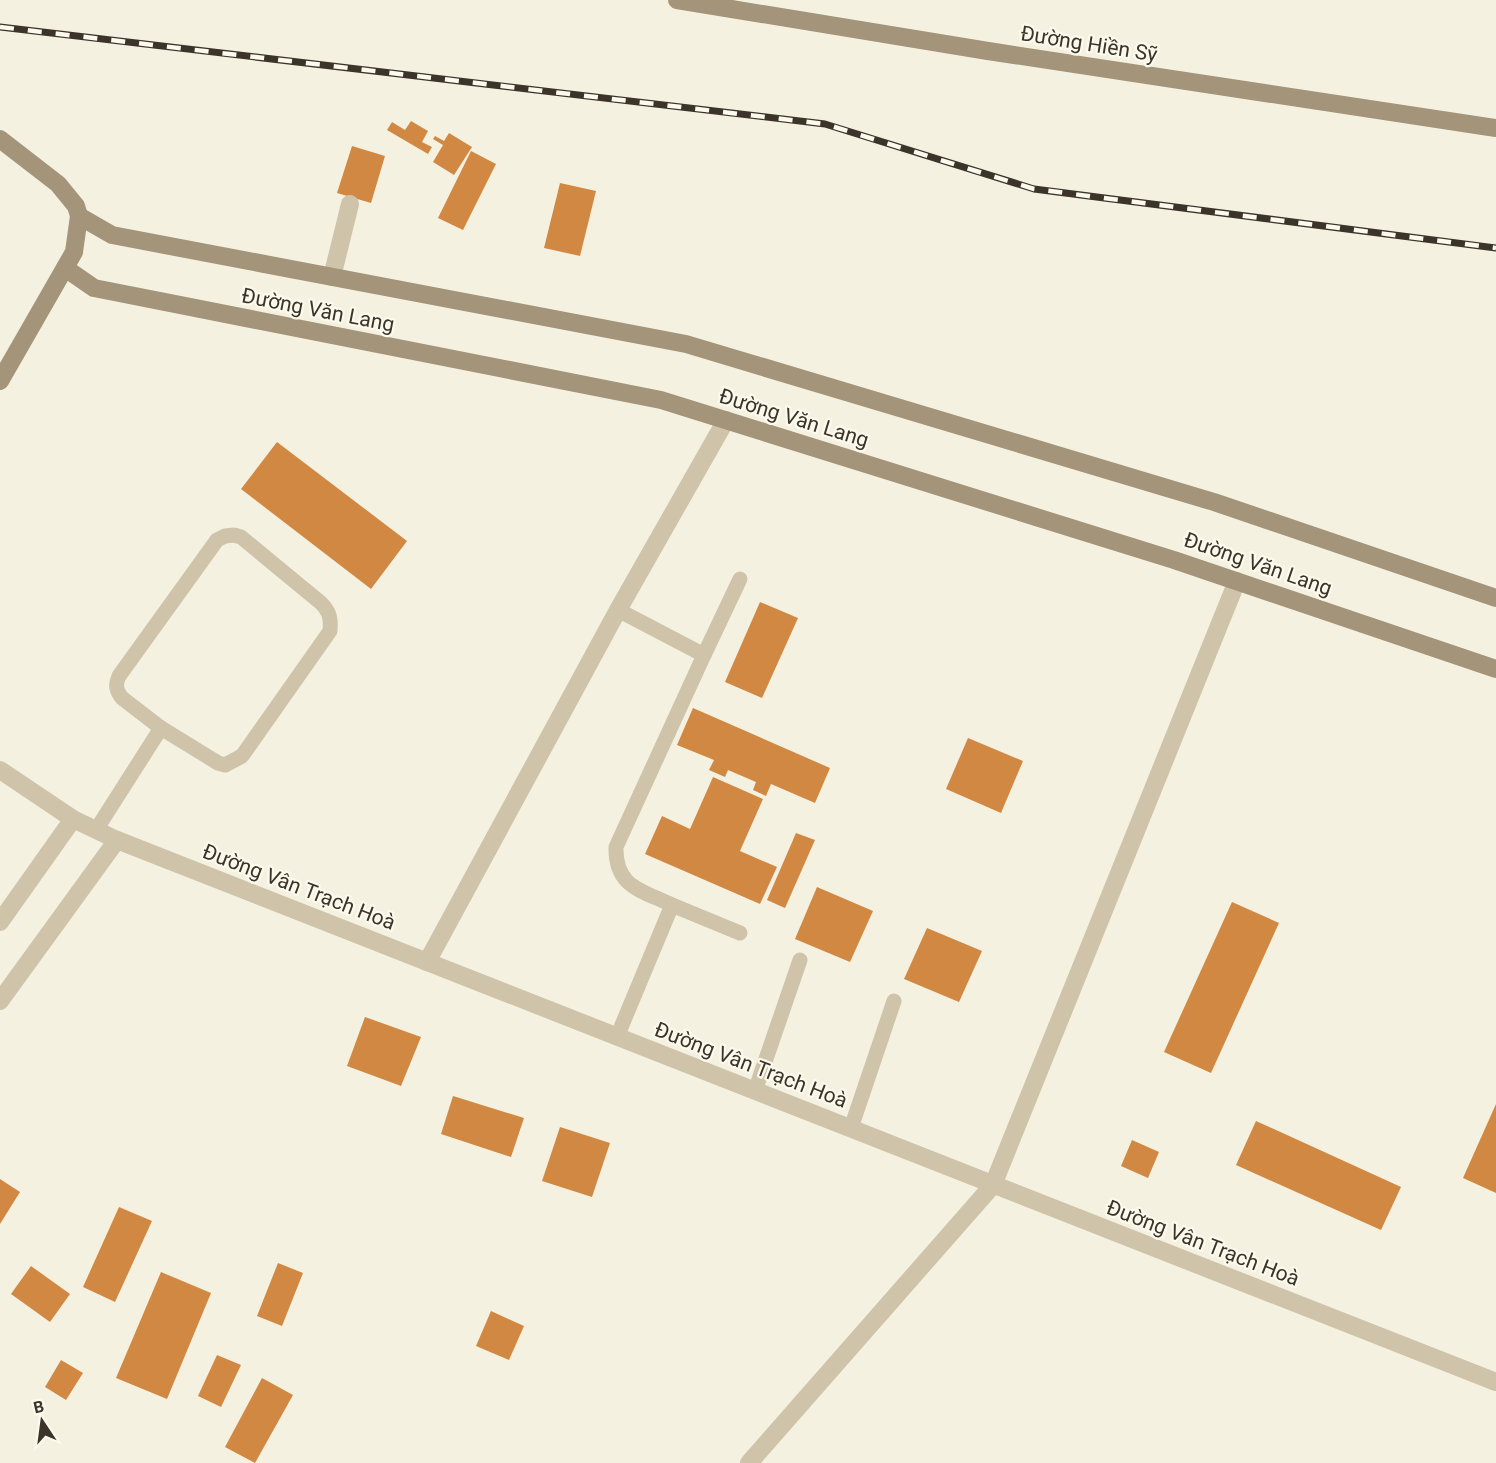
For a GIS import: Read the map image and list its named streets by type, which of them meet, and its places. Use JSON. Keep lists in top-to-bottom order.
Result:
{
  "streets": {
    "street": ["Đường Hiền Sỹ", "Đường Văn Lang", "Đường Vân Trạch Hoà"]
  },
  "north": "top"
}
